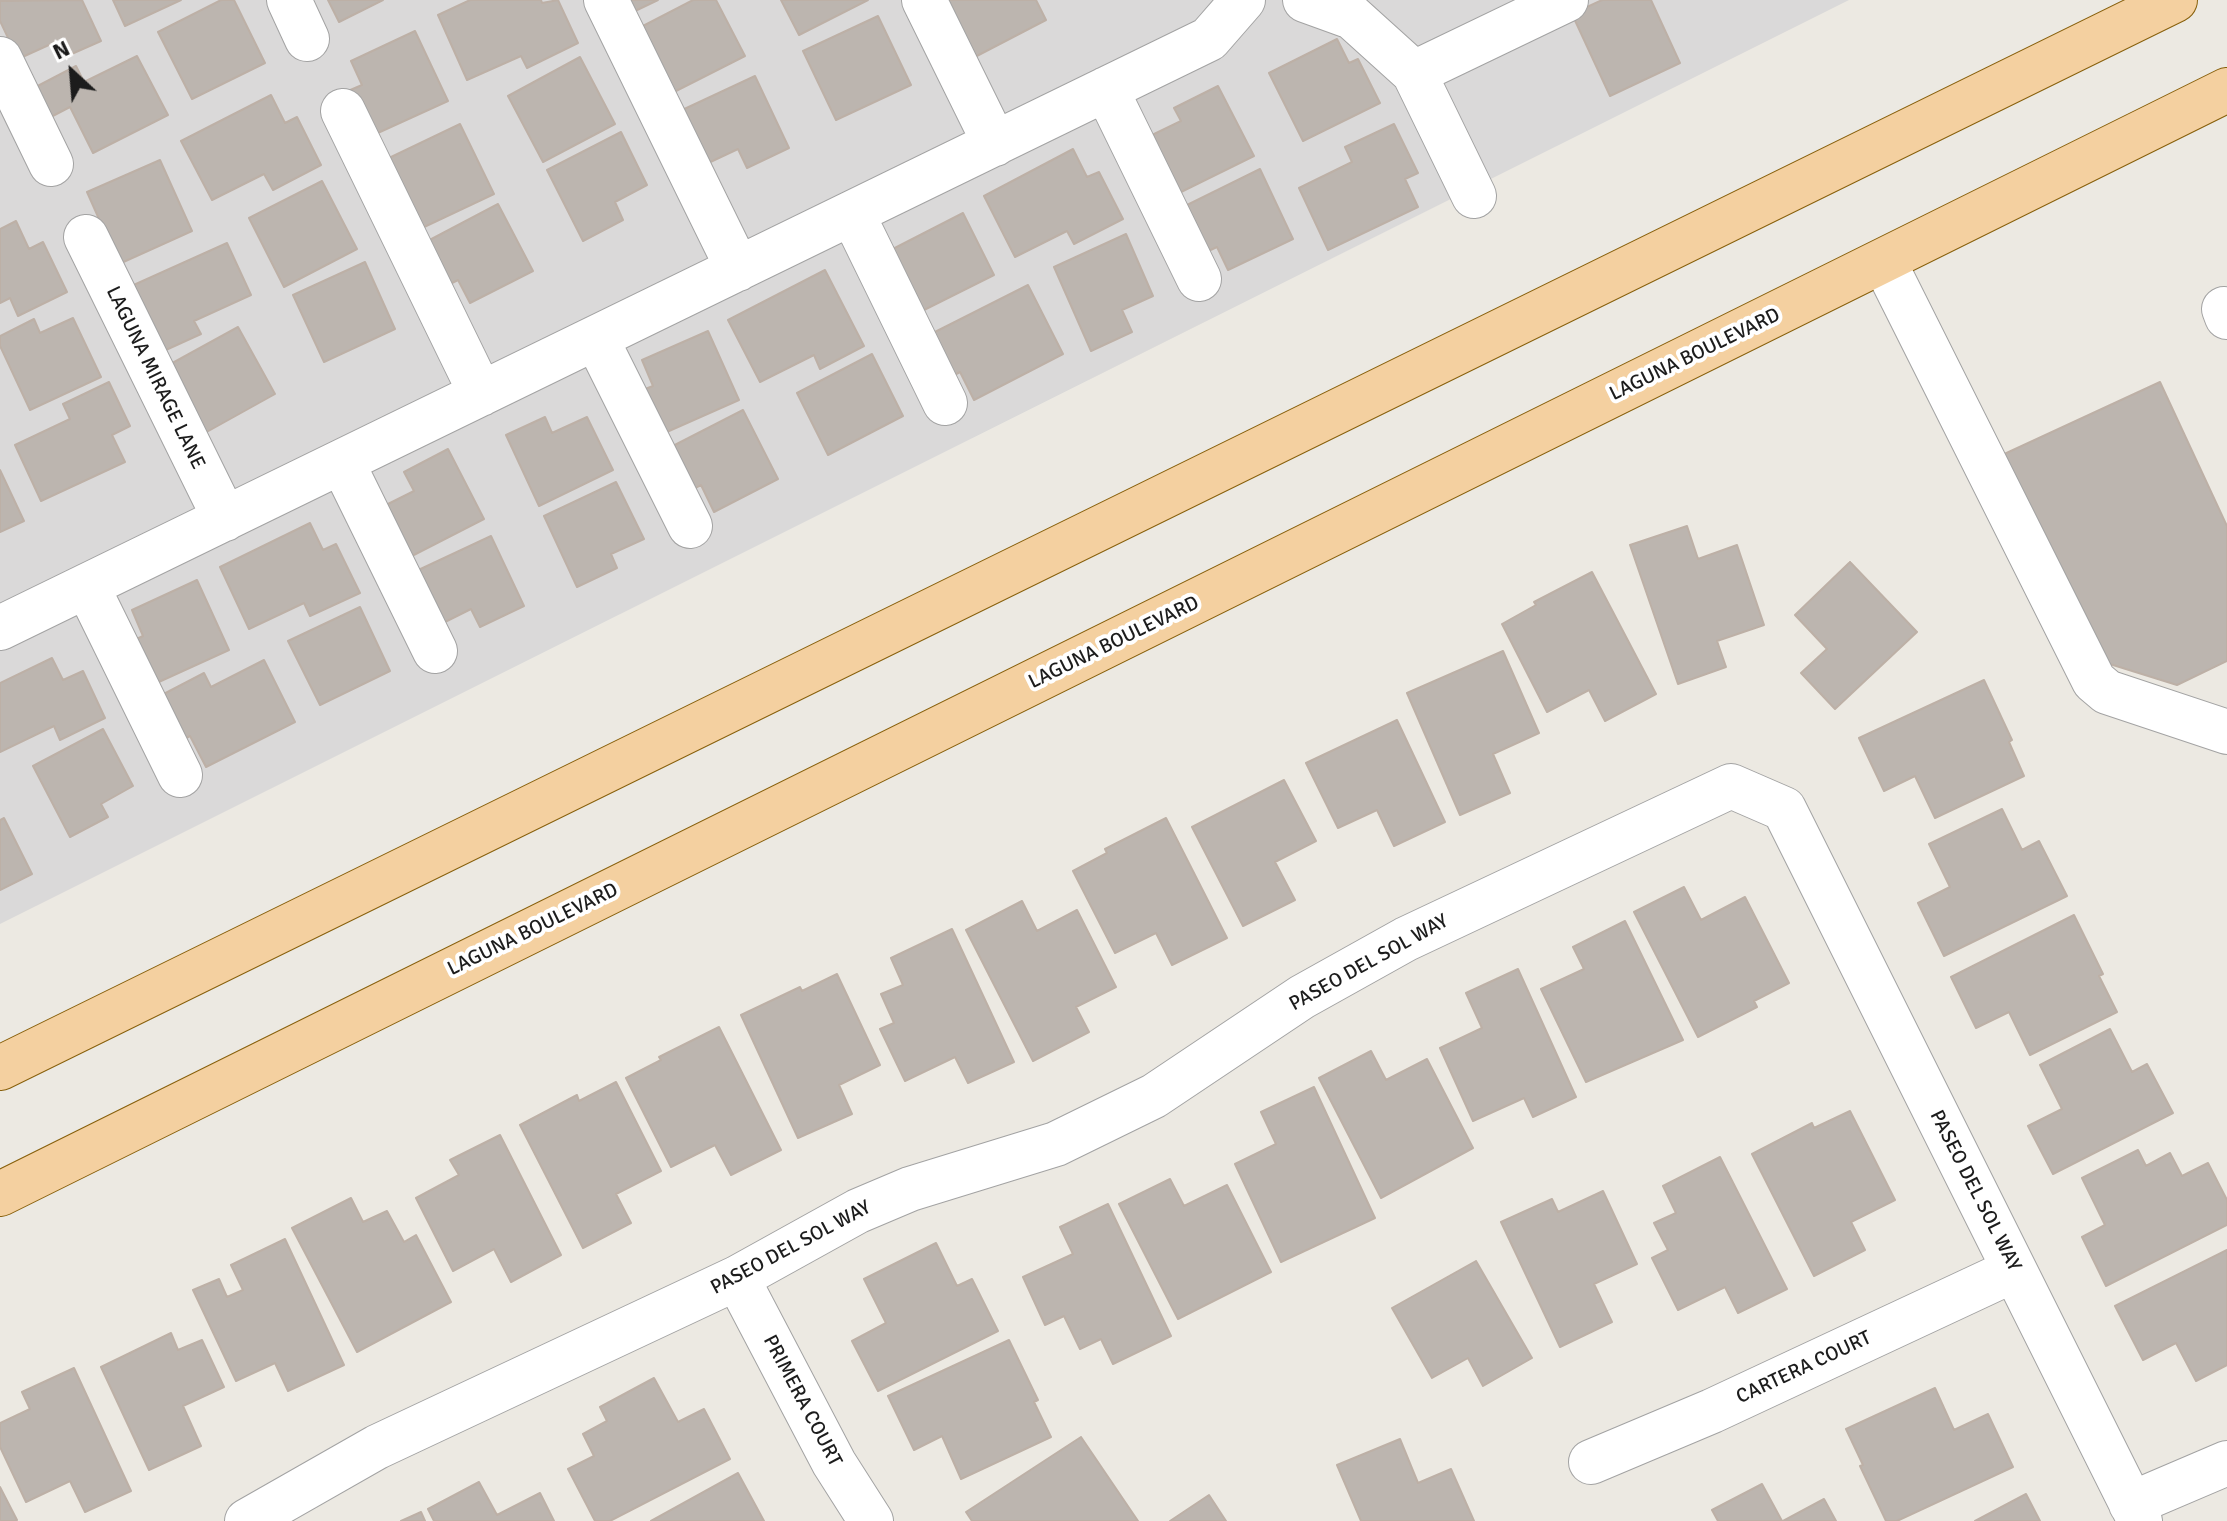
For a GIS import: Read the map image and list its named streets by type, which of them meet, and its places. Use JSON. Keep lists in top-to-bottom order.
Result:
{
  "streets": {
    "main road": ["LAGUNA BOULEVARD"],
    "street": [
      "LAGUNA MIRAGE LANE",
      "PASEO DEL SOL WAY",
      "CARTERA COURT",
      "PRIMERA COURT"
    ]
  },
  "crossings": [
    ["PASEO DEL SOL WAY", "CARTERA COURT"],
    ["PASEO DEL SOL WAY", "PRIMERA COURT"]
  ],
  "north": "top left"
}
